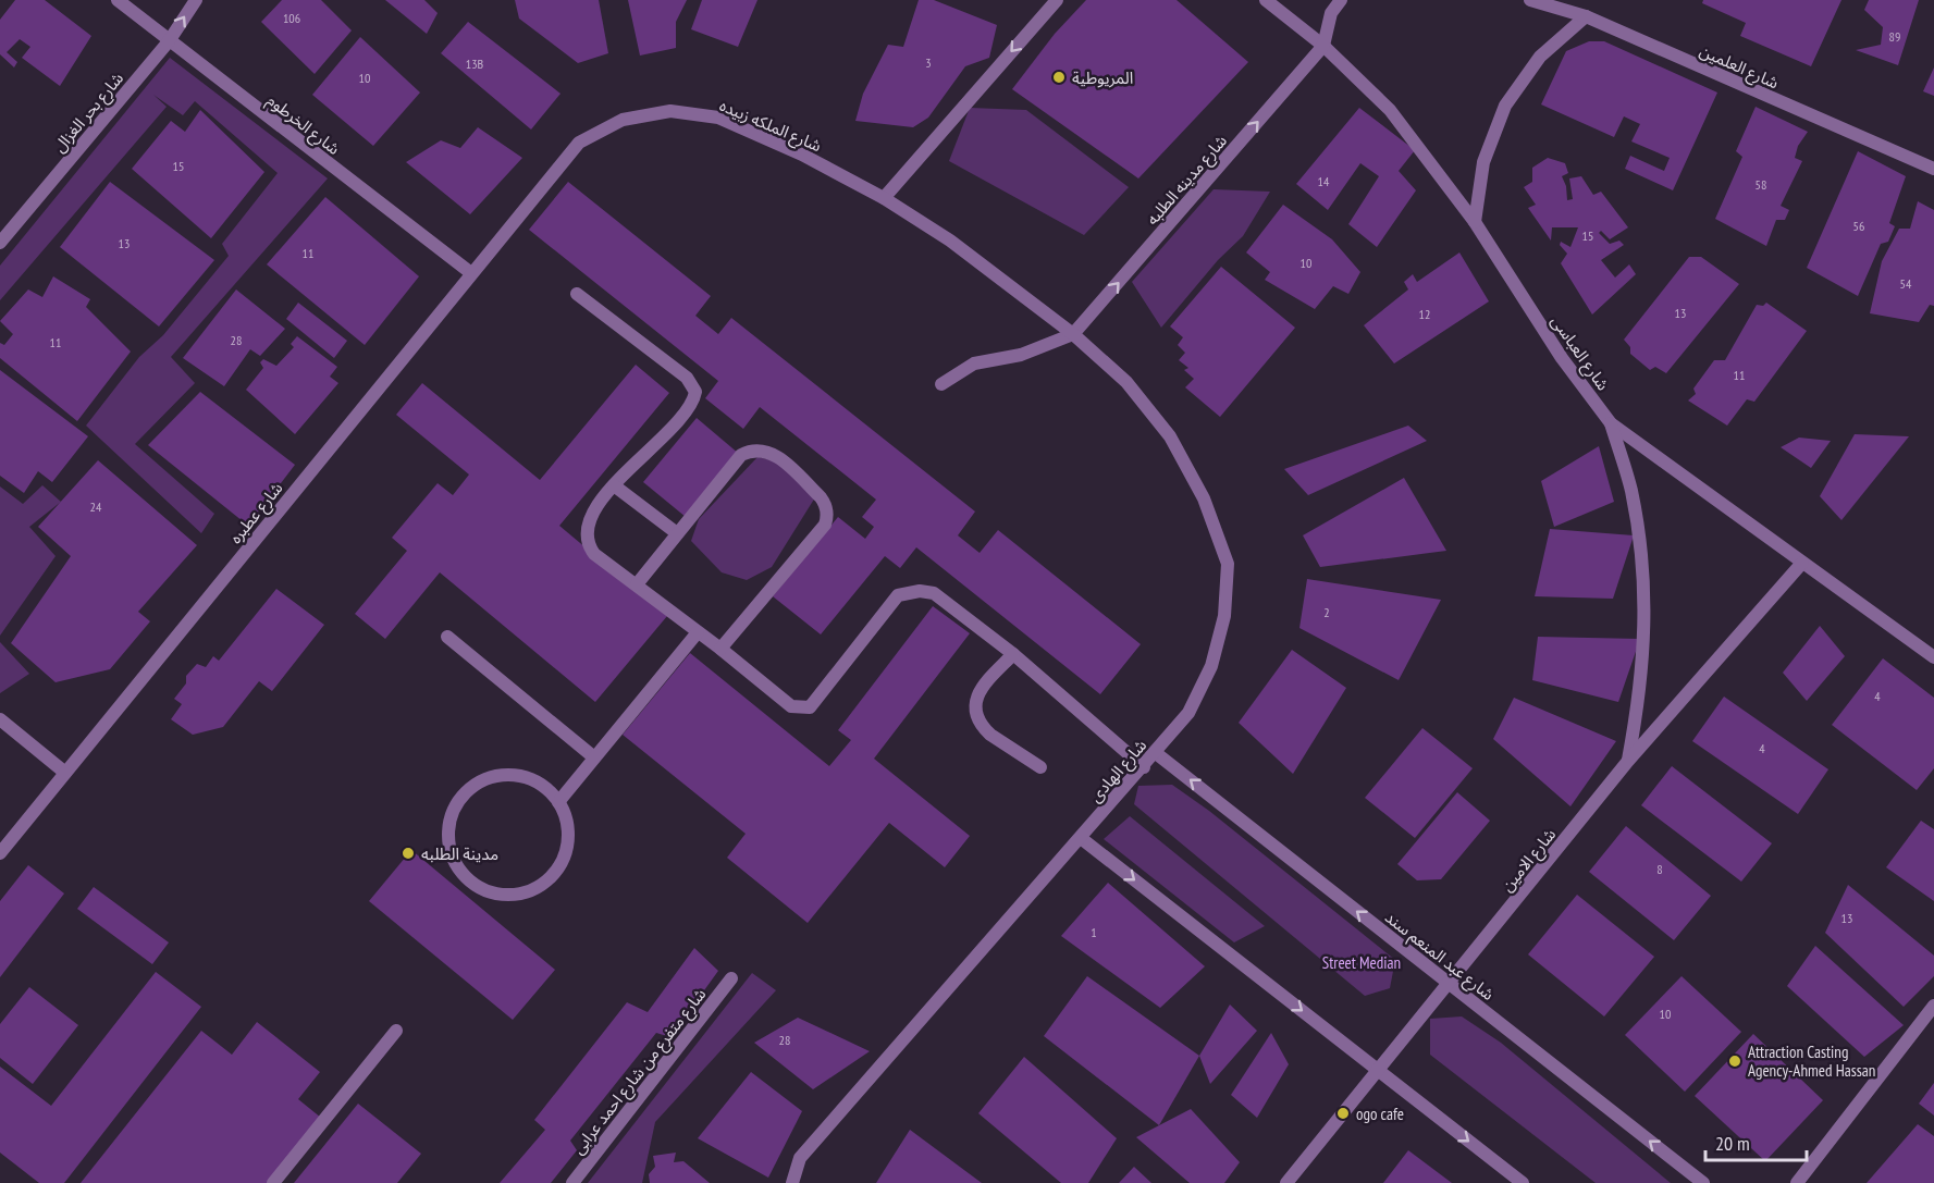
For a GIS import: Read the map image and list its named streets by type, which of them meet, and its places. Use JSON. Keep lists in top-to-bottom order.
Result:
{
  "streets": {
    "street": [
      "شارع العلمين",
      "شارع بحر الغزال",
      "شارع الخرطوم",
      "شارع الملكه زبيده",
      "شارع مدينه الطلبه",
      "شارع العباسى",
      "شارع عطبره",
      "شارع الهادى",
      "شارع الامين",
      "شارع عبد المنعم سند",
      "شارع متفرع من شارع احمد عرابى"
    ]
  },
  "crossings": [
    ["شارع بحر الغزال", "شارع الخرطوم"],
    ["شارع الخرطوم", "شارع الملكه زبيده"],
    ["شارع الخرطوم", "شارع عطبره"],
    ["شارع الملكه زبيده", "شارع مدينه الطلبه"],
    ["شارع الملكه زبيده", "شارع عطبره"],
    ["شارع الملكه زبيده", "شارع الهادى"],
    ["شارع مدينه الطلبه", "شارع العباسى"],
    ["شارع مدينه الطلبه", "شارع الهادى"],
    ["شارع العباسى", "شارع الامين"],
    ["شارع الهادى", "شارع عبد المنعم سند"],
    ["شارع الامين", "شارع عبد المنعم سند"]
  ],
  "one_way": ["شارع مدينه الطلبه"],
  "parks": ["Street Median"],
  "places": [
    "المريوطية",
    "مدينة الطلبه",
    "Attraction Casting Agency-Ahmed Hassan",
    "ogo cafe"
  ],
  "house_numbers": [
    "106",
    "89",
    "3",
    "13B",
    "10",
    "15",
    "14",
    "58",
    "56",
    "15",
    "13",
    "11",
    "10",
    "54",
    "13",
    "12",
    "28",
    "11",
    "11",
    "24",
    "2",
    "4",
    "4",
    "8",
    "13",
    "1",
    "10",
    "28"
  ],
  "scale_bar": "20 m"
}
